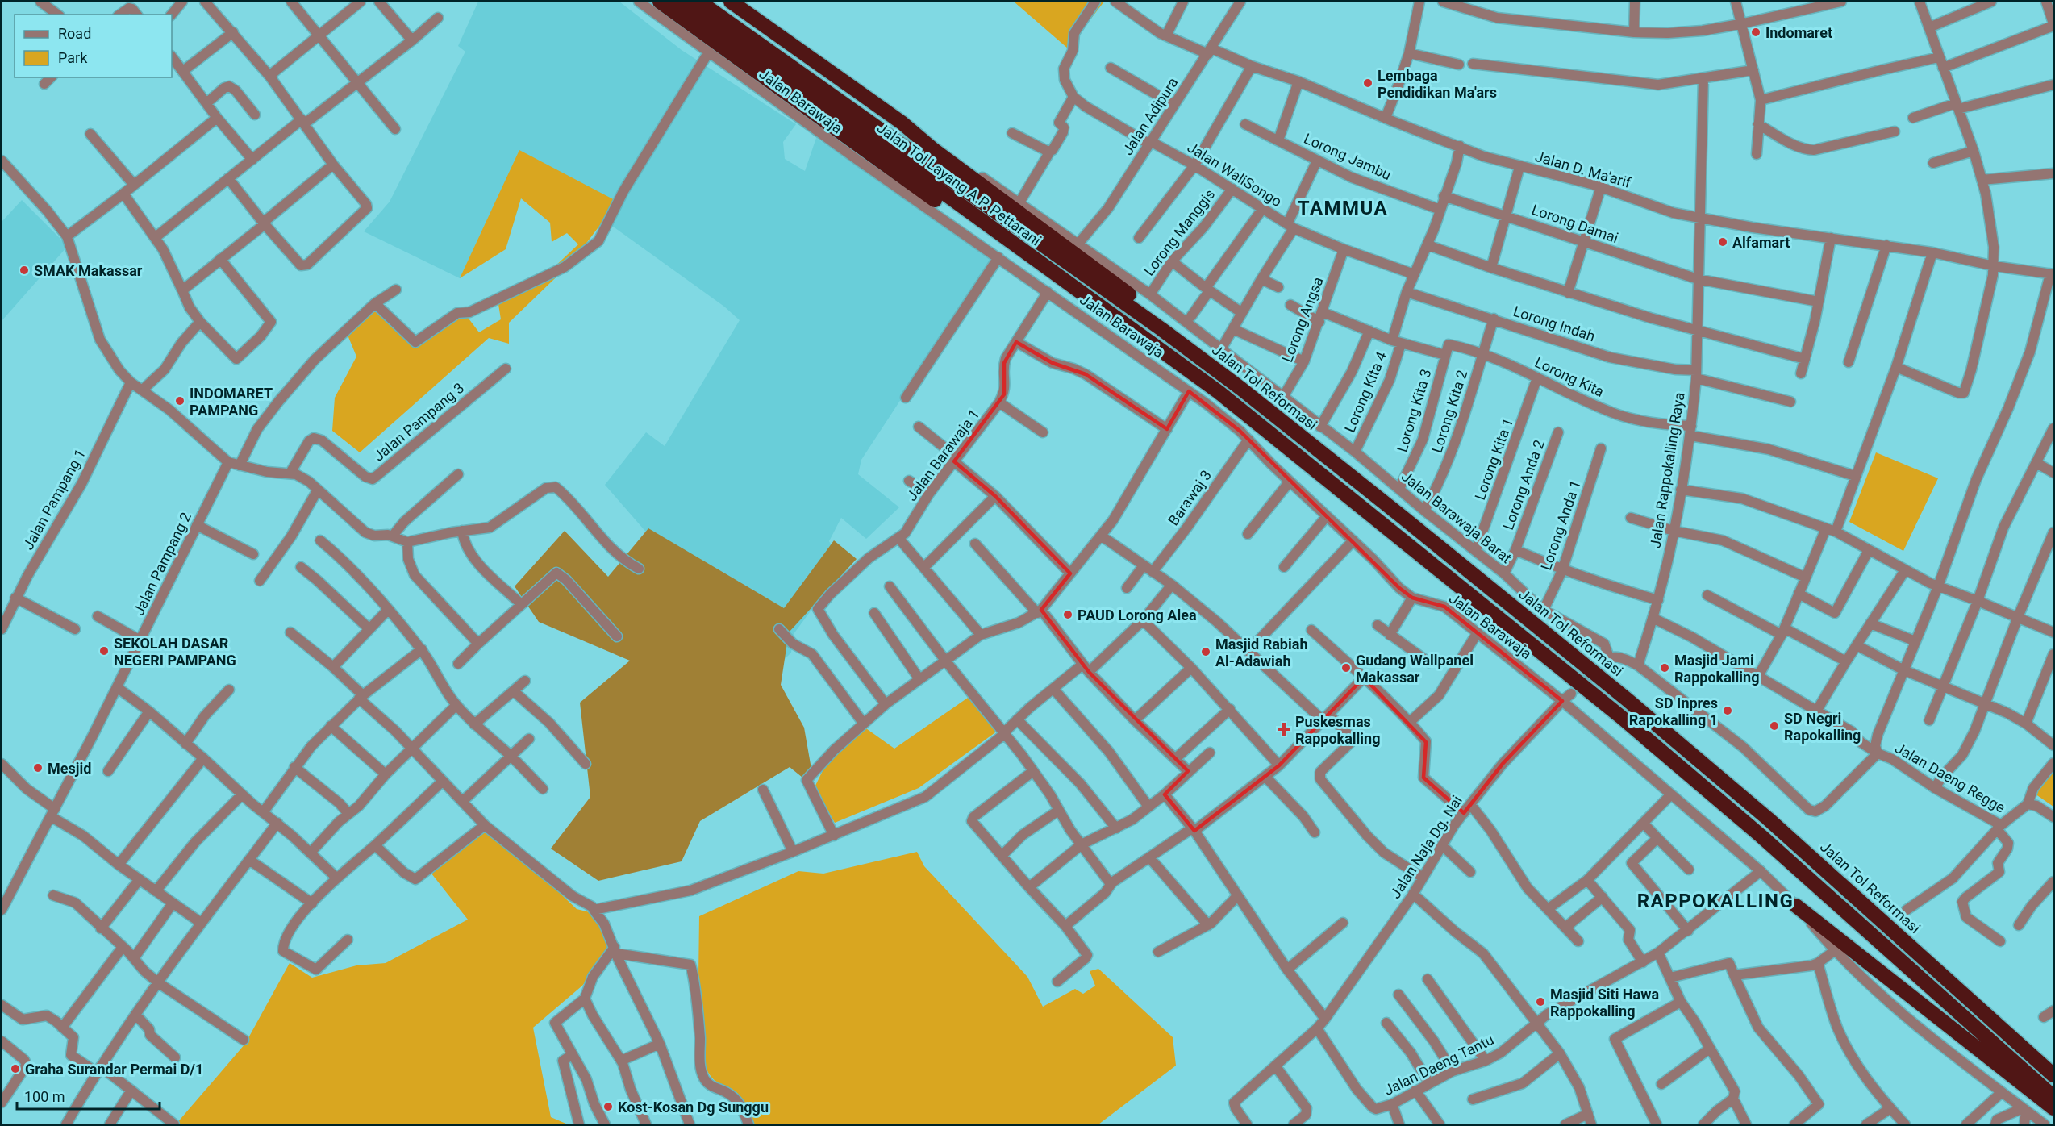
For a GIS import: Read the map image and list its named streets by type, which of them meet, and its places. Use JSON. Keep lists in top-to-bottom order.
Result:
{
  "streets": {
    "highway": ["Jalan Tol Layang A.P. Pettarani", "Jalan Tol Reformasi"],
    "street": [
      "Jalan Barawaja",
      "Jalan Adipura",
      "Lorong Jambu",
      "Jalan D. Ma'arif",
      "Jalan WaliSongo",
      "Lorong Damai",
      "Lorong Manggis",
      "Lorong Angsa",
      "Lorong Indah",
      "Lorong Kita",
      "Lorong Kita 4",
      "Lorong Kita 3",
      "Lorong Kita 2",
      "Jalan Pampang 3",
      "Jalan Barawaja 1",
      "Lorong Kita 1",
      "Jalan Rappokalling Raya",
      "Lorong Anda 2",
      "Barawaj 3",
      "Jalan Pampang 1",
      "Jalan Barawaja Barat",
      "Lorong Anda 1",
      "Jalan Pampang 2",
      "Jalan Daeng Regge",
      "Jalan Naja Dg. Nai",
      "Jalan Daeng Tantu"
    ]
  },
  "crossings": [
    ["Jalan Barawaja", "Jalan Barawaja 1"],
    ["Jalan Barawaja", "Barawaj 3"],
    ["Jalan Barawaja", "Jalan Naja Dg. Nai"],
    ["Jalan Barawaja", "Jalan Daeng Tantu"],
    ["Jalan Adipura", "Jalan D. Ma'arif"],
    ["Jalan Adipura", "Jalan WaliSongo"],
    ["Jalan Adipura", "Jalan Barawaja Barat"],
    ["Lorong Jambu", "Lorong Kita 4"],
    ["Jalan D. Ma'arif", "Lorong Kita 4"],
    ["Jalan D. Ma'arif", "Jalan Rappokalling Raya"],
    ["Jalan WaliSongo", "Lorong Manggis"],
    ["Jalan WaliSongo", "Lorong Angsa"],
    ["Jalan WaliSongo", "Lorong Kita 4"],
    ["Jalan Tol Layang A.P. Pettarani", "Jalan Tol Reformasi"],
    ["Lorong Damai", "Lorong Kita 4"],
    ["Lorong Damai", "Jalan Rappokalling Raya"],
    ["Lorong Manggis", "Jalan Barawaja Barat"],
    ["Lorong Angsa", "Lorong Kita 3"],
    ["Lorong Angsa", "Jalan Barawaja Barat"],
    ["Lorong Indah", "Lorong Kita 4"],
    ["Lorong Indah", "Lorong Kita 2"],
    ["Lorong Indah", "Jalan Rappokalling Raya"],
    ["Lorong Kita", "Lorong Kita 3"],
    ["Lorong Kita", "Lorong Kita 2"],
    ["Lorong Kita", "Lorong Kita 1"],
    ["Lorong Kita", "Jalan Rappokalling Raya"],
    ["Lorong Kita 4", "Lorong Kita 3"],
    ["Lorong Kita 4", "Jalan Barawaja Barat"],
    ["Lorong Kita 3", "Jalan Barawaja Barat"],
    ["Lorong Kita 2", "Jalan Barawaja Barat"],
    ["Lorong Kita 1", "Jalan Barawaja Barat"],
    ["Jalan Rappokalling Raya", "Jalan Barawaja Barat"],
    ["Jalan Rappokalling Raya", "Jalan Daeng Regge"],
    ["Lorong Anda 2", "Jalan Barawaja Barat"],
    ["Jalan Barawaja Barat", "Lorong Anda 1"],
    ["Jalan Barawaja Barat", "Jalan Daeng Regge"],
    ["Jalan Naja Dg. Nai", "Jalan Daeng Tantu"]
  ],
  "districts": ["TAMMUA", "RAPPOKALLING"],
  "places": {
    "other": [
      "Indomaret",
      "Lembaga Pendidikan Ma'ars",
      "Alfamart",
      "SMAK Makassar",
      "INDOMARET PAMPANG",
      "PAUD Lorong Alea",
      "SEKOLAH DASAR NEGERI PAMPANG",
      "Masjid Rabiah Al-Adawiah",
      "Gudang Wallpanel Makassar",
      "Masjid Jami Rappokalling",
      "SD Inpres Rapokalling 1",
      "SD Negri Rapokalling",
      "Mesjid",
      "Masjid Siti Hawa Rappokalling",
      "Graha Surandar Permai D/1",
      "Kost-Kosan Dg Sunggu"
    ],
    "health": ["Puskesmas Rappokalling"]
  },
  "legend": ["Road", "Park"],
  "scale_bar": "100 m"
}
